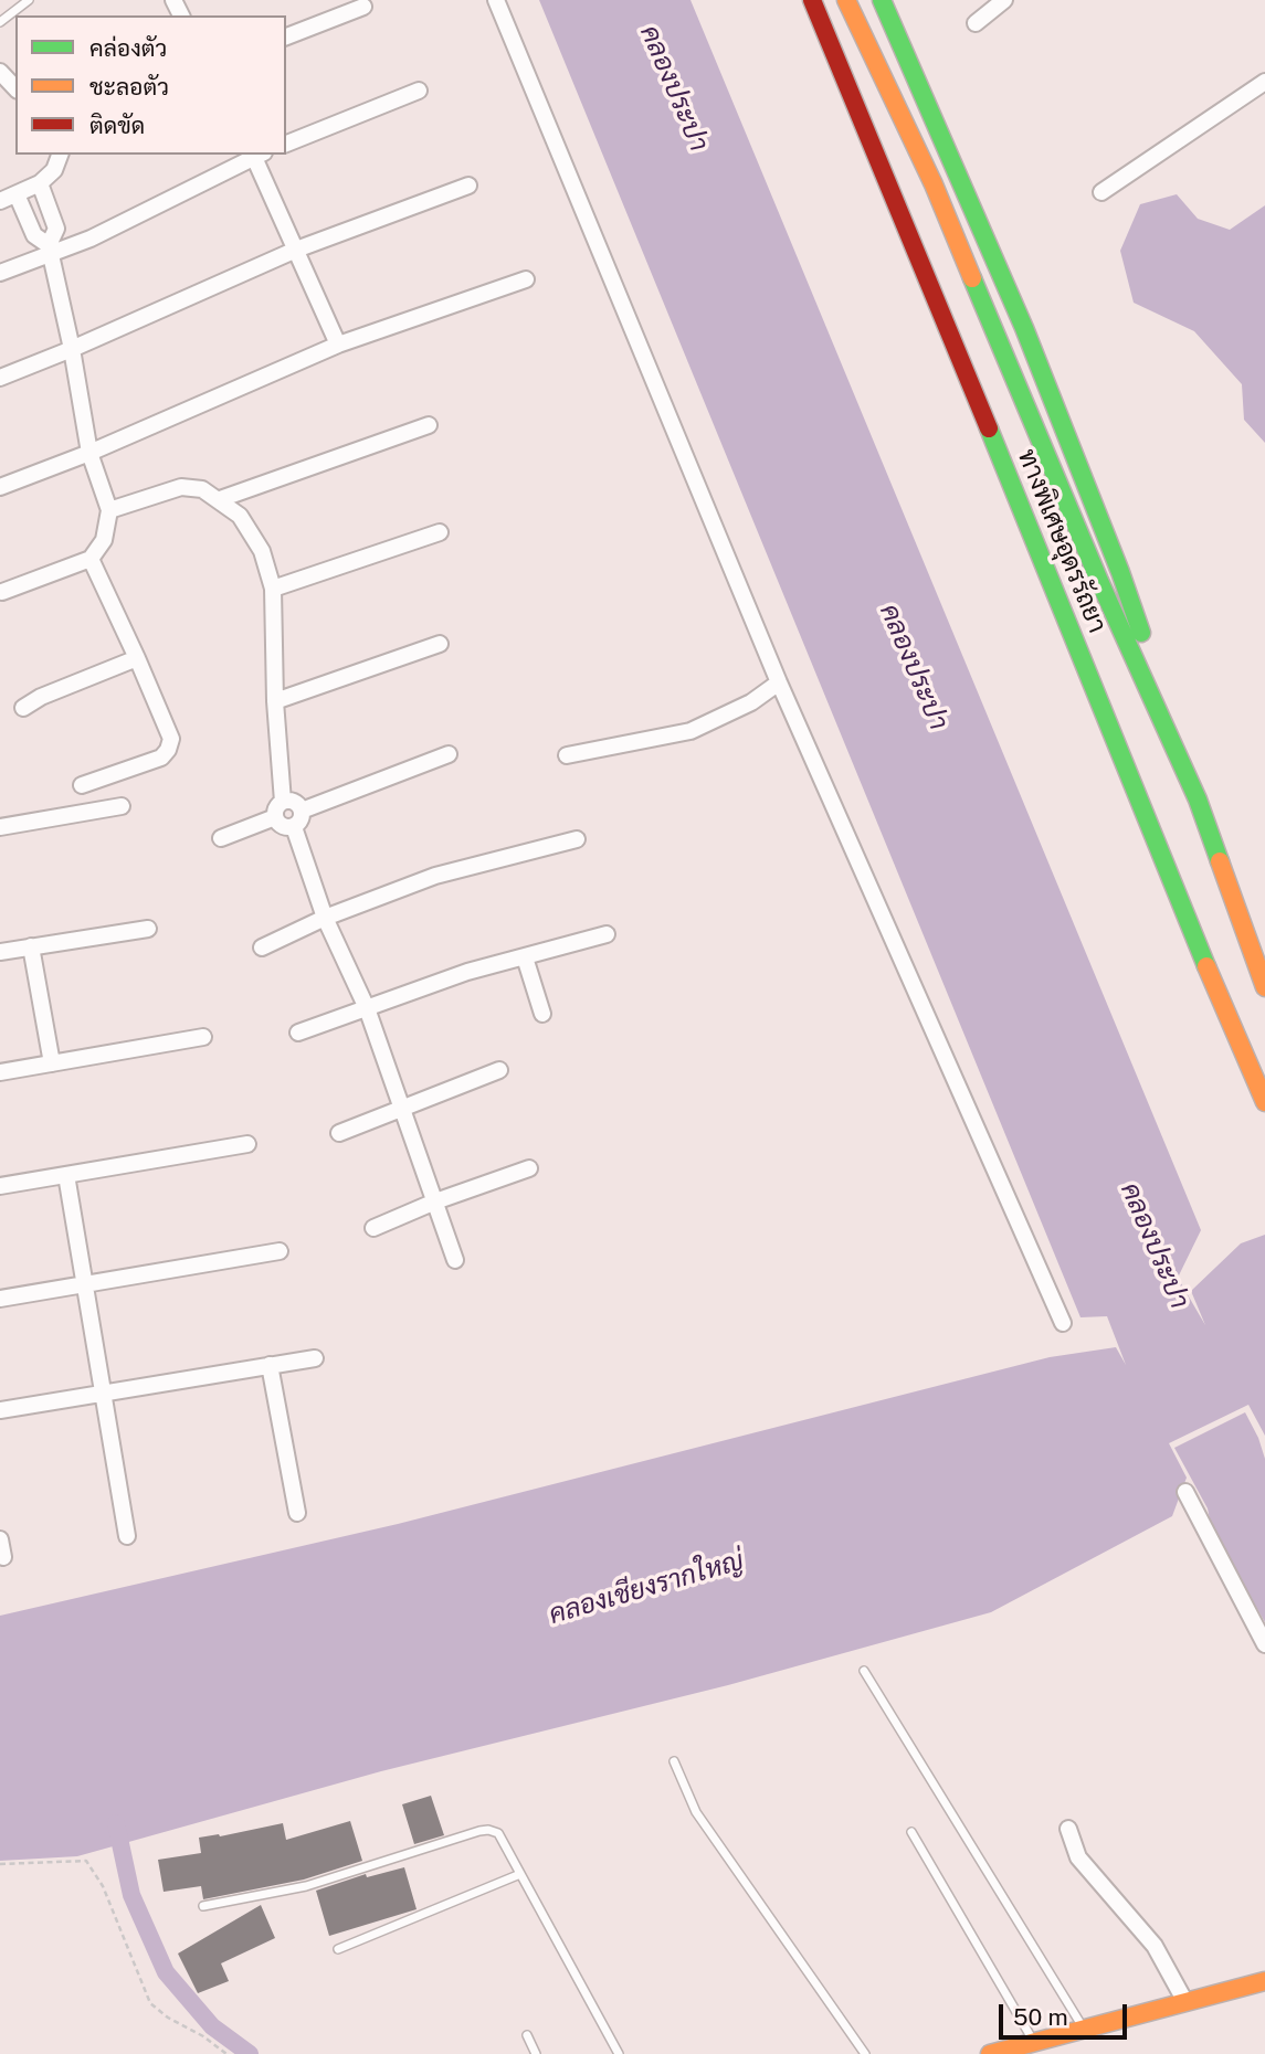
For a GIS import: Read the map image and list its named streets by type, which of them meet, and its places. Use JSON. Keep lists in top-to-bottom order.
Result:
{
  "streets": {
    "main road": ["ทางพิเศษอุดรรัถยา"]
  },
  "water": ["คลองประปา", "คลองเชียงรากใหญ่"],
  "legend": ["คล่องตัว", "ชะลอตัว", "ติดขัด"],
  "scale_bar": "50 m"
}
